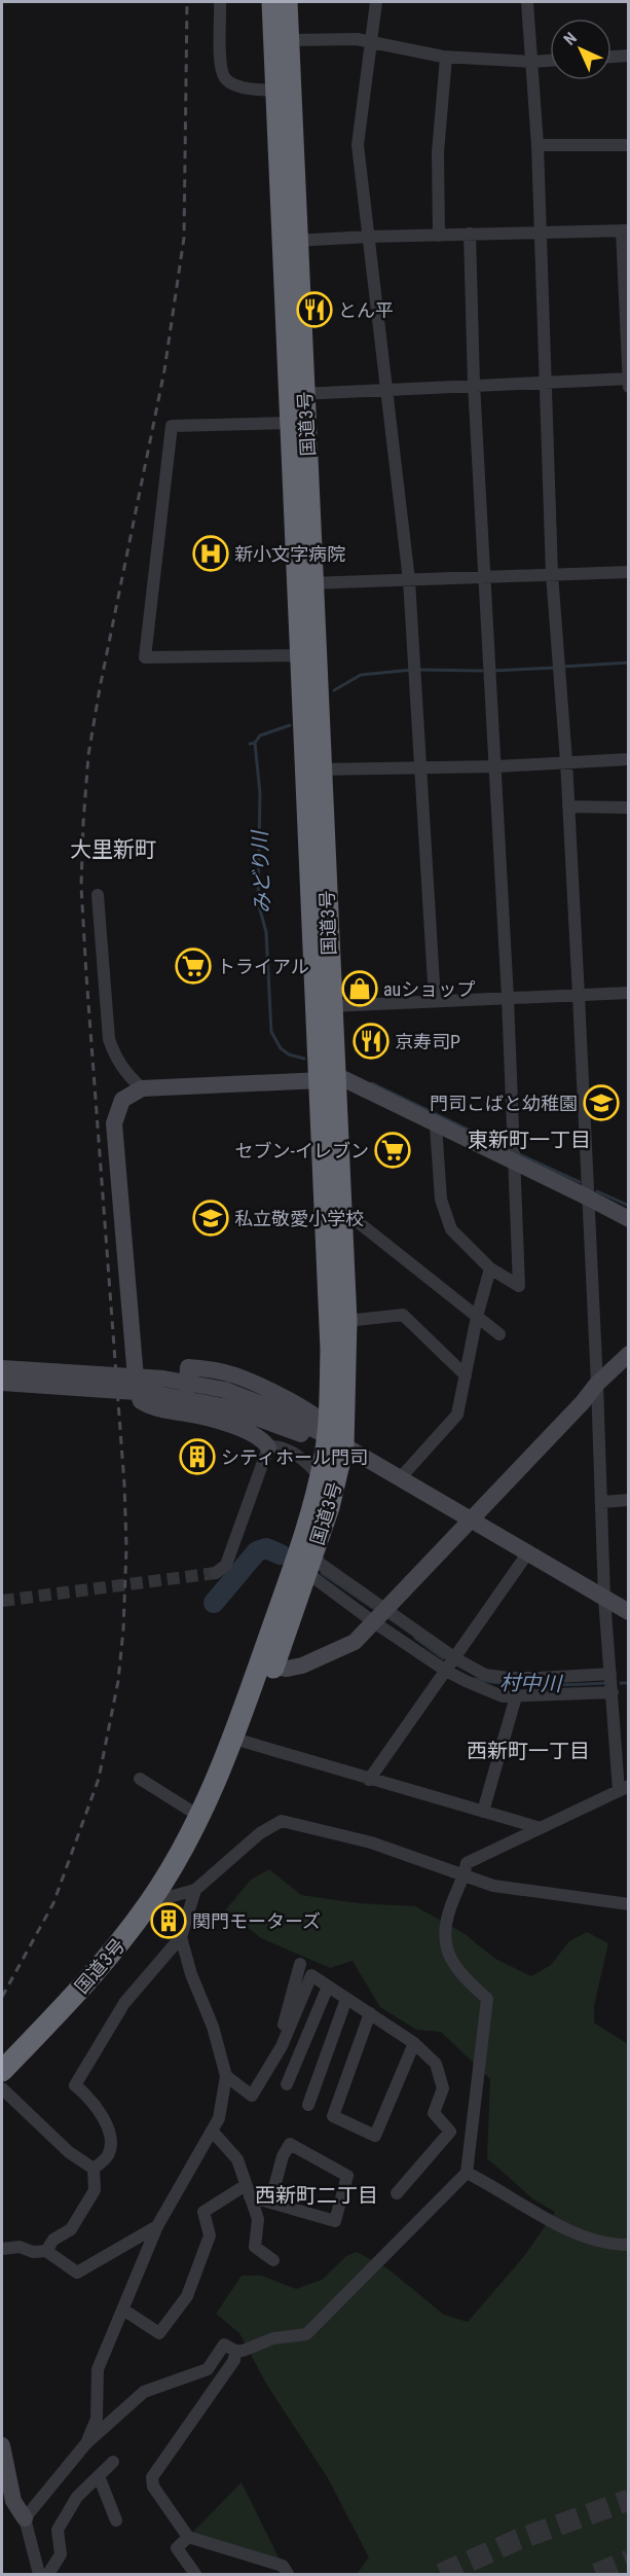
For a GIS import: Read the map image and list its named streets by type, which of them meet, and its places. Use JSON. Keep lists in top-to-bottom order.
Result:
{
  "streets": {
    "highway": ["国道3号"]
  },
  "districts": [
    "大里新町",
    "東新町一丁目",
    "西新町一丁目",
    "西新町二丁目"
  ],
  "water": ["みどり川", "村中川"],
  "places": {
    "restaurant": ["とん平", "京寿司P"],
    "hospital": ["新小文字病院"],
    "supermarket": ["トライアル", "セブン-イレブン"],
    "shop": ["auショップ"],
    "school or university": ["門司こばと幼稚園", "私立敬愛小学校"],
    "building": ["シティホール門司", "関門モーターズ"]
  },
  "north": "top left"
}
